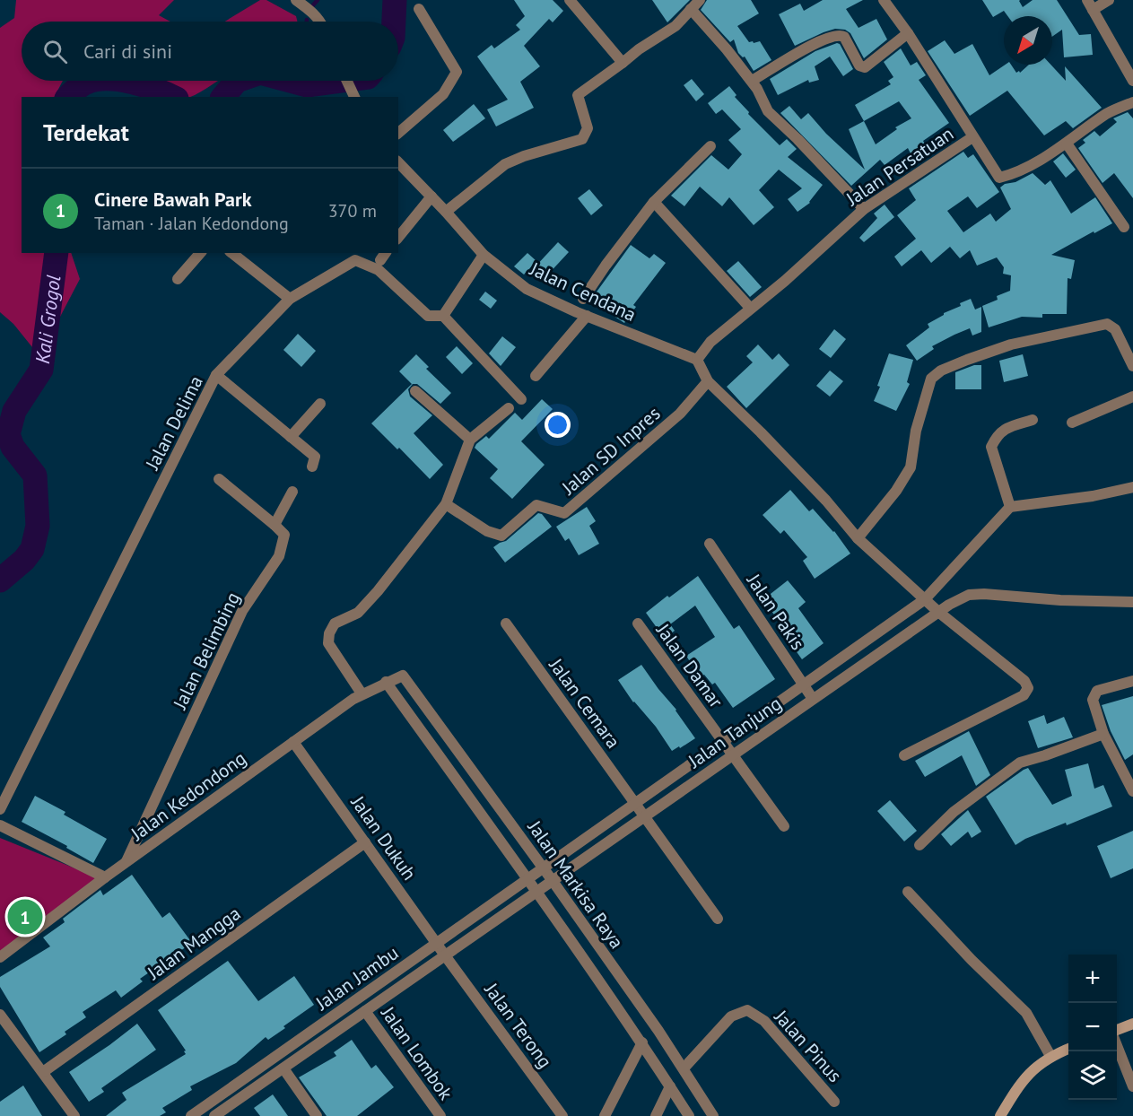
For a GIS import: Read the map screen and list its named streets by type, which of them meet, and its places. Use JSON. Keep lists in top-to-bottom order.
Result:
{
  "streets": {
    "street": [
      "Jalan Persatuan",
      "Jalan Cendana",
      "Jalan Delima",
      "Jalan SD Inpres",
      "Jalan Pakis",
      "Jalan Belimbing",
      "Jalan Damar",
      "Jalan Cemara",
      "Jalan Tanjung",
      "Jalan Kedondong",
      "Jalan Dukuh",
      "Jalan Markisa Raya",
      "Jalan Mangga",
      "Jalan Jambu",
      "Jalan Terong",
      "Jalan Pinus",
      "Jalan Lombok"
    ]
  },
  "crossings": [
    ["Jalan Persatuan", "Jalan Cendana"],
    ["Jalan Pakis", "Jalan Tanjung"],
    ["Jalan Belimbing", "Jalan Kedondong"],
    ["Jalan Damar", "Jalan Tanjung"],
    ["Jalan Cemara", "Jalan Tanjung"],
    ["Jalan Tanjung", "Jalan Markisa Raya"],
    ["Jalan Tanjung", "Jalan Jambu"],
    ["Jalan Kedondong", "Jalan Dukuh"],
    ["Jalan Kedondong", "Jalan Markisa Raya"],
    ["Jalan Dukuh", "Jalan Mangga"],
    ["Jalan Dukuh", "Jalan Jambu"],
    ["Jalan Dukuh", "Jalan Terong"],
    ["Jalan Markisa Raya", "Jalan Jambu"],
    ["Jalan Markisa Raya", "Jalan Pinus"],
    ["Jalan Jambu", "Jalan Terong"],
    ["Jalan Jambu", "Jalan Lombok"]
  ],
  "water": ["Kali Grogol"],
  "north": "bottom left",
  "page": {
    "search": "Cari di sini",
    "heading": "Terdekat",
    "list": [
      {
        "mark": "1",
        "name": "Cinere Bawah Park",
        "note": "Taman · Jalan Kedondong",
        "value": "370 m"
      }
    ],
    "pins": "1",
    "map_buttons": ["+", "−"]
  }
}
